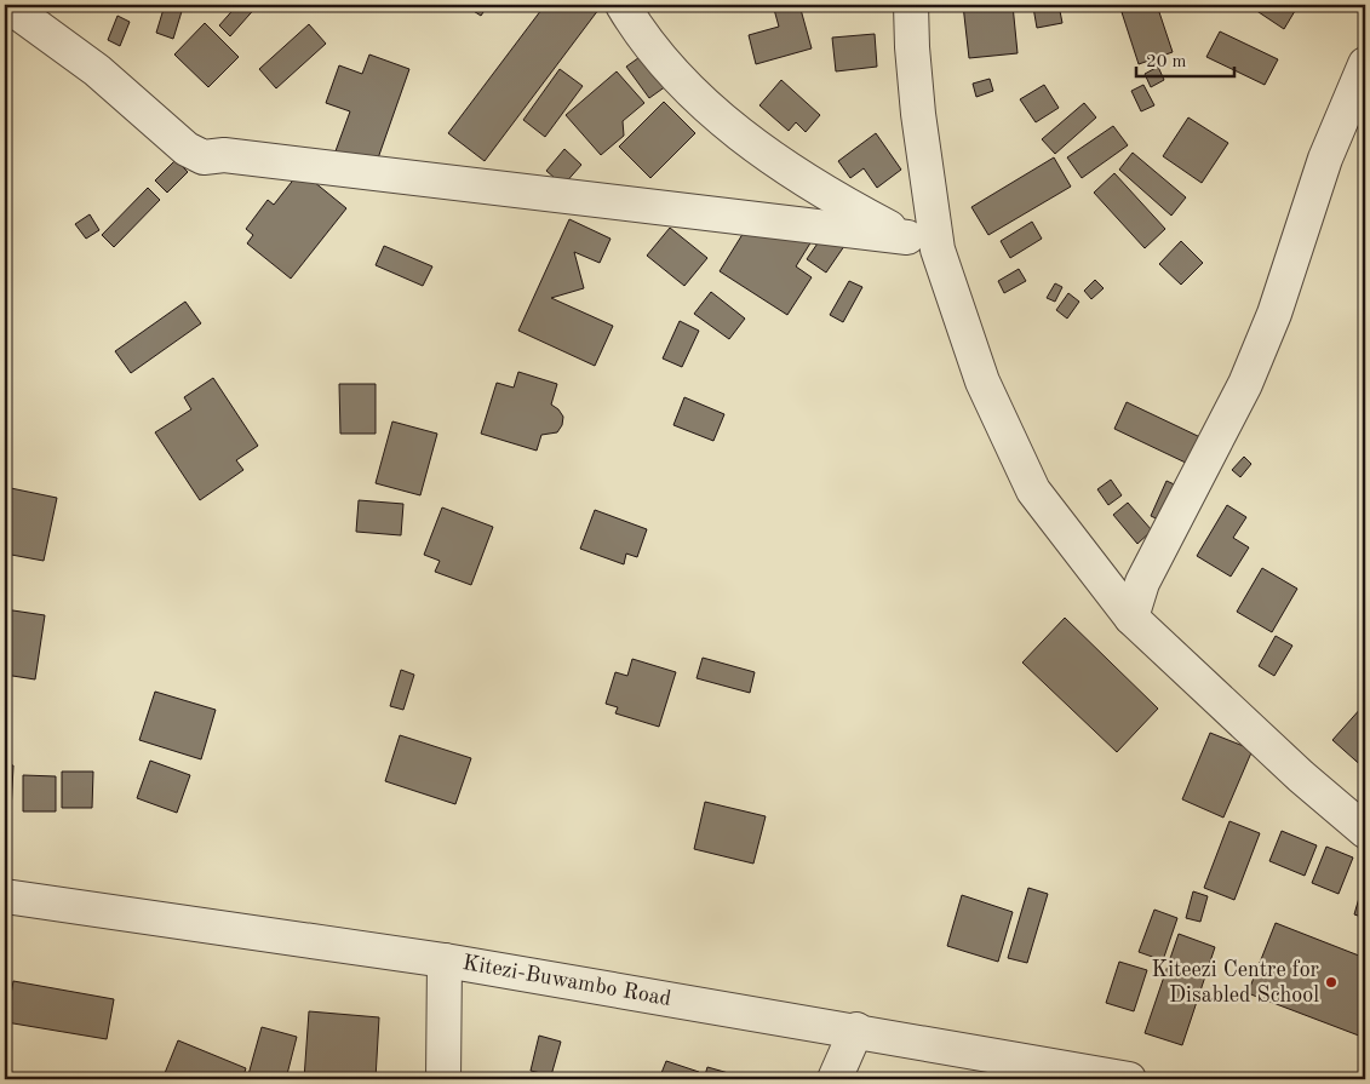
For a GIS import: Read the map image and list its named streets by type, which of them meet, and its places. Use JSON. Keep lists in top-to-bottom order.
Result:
{
  "streets": {
    "street": ["Kitezi-Buwambo Road"]
  },
  "places": ["Kiteezi Centre for Disabled School"],
  "scale_bar": "20 m"
}
